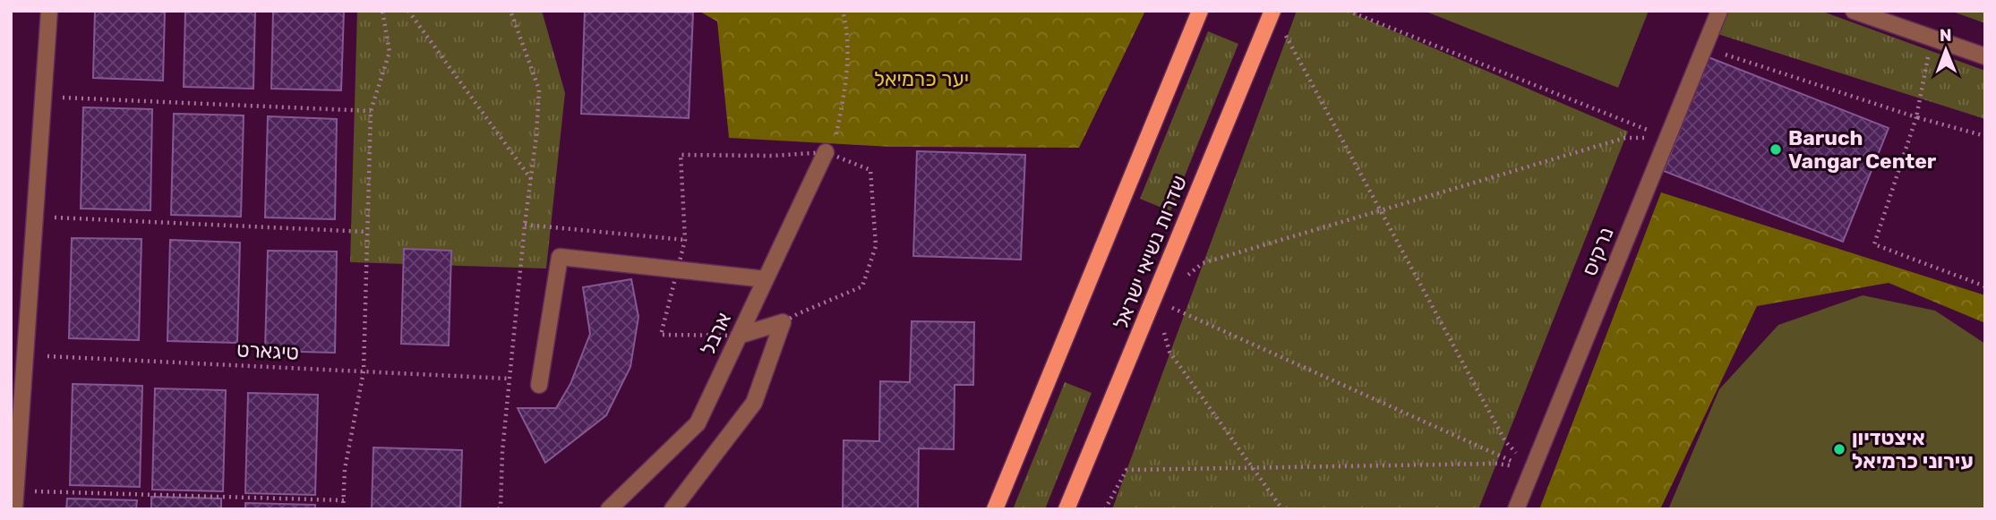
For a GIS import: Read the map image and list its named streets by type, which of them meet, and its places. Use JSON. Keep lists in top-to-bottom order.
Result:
{
  "streets": {
    "main road": ["שדרות נשיאי ישראל"],
    "street": ["נרקיס", "ארבל"],
    "path": ["טיגארט"]
  },
  "parks": ["יער כרמיאל"],
  "places": ["Baruch Vangar Center", "איצטדיון עירוני כרמיאל"],
  "north": "top"
}
